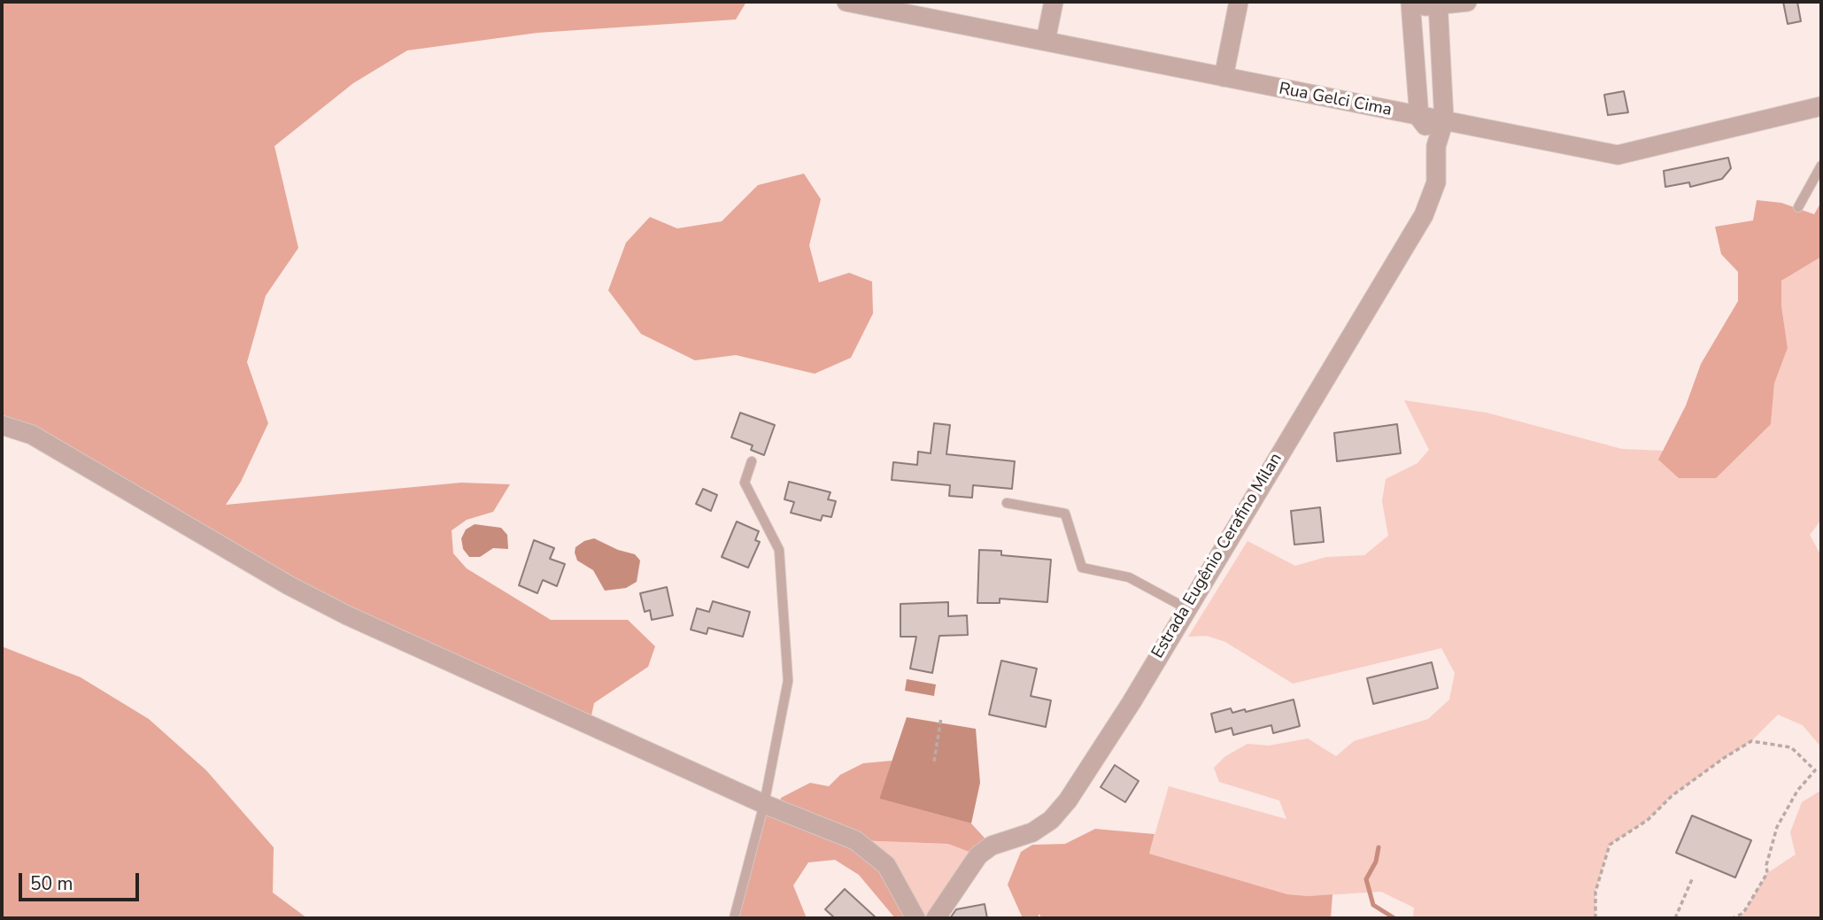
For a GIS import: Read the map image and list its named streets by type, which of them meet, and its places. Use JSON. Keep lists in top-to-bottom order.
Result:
{
  "streets": {
    "street": ["Rua Gelci Cima", "Estrada Eugênio Cerafino Milan"]
  },
  "crossings": [
    ["Rua Gelci Cima", "Estrada Eugênio Cerafino Milan"]
  ],
  "scale_bar": "50 m"
}
